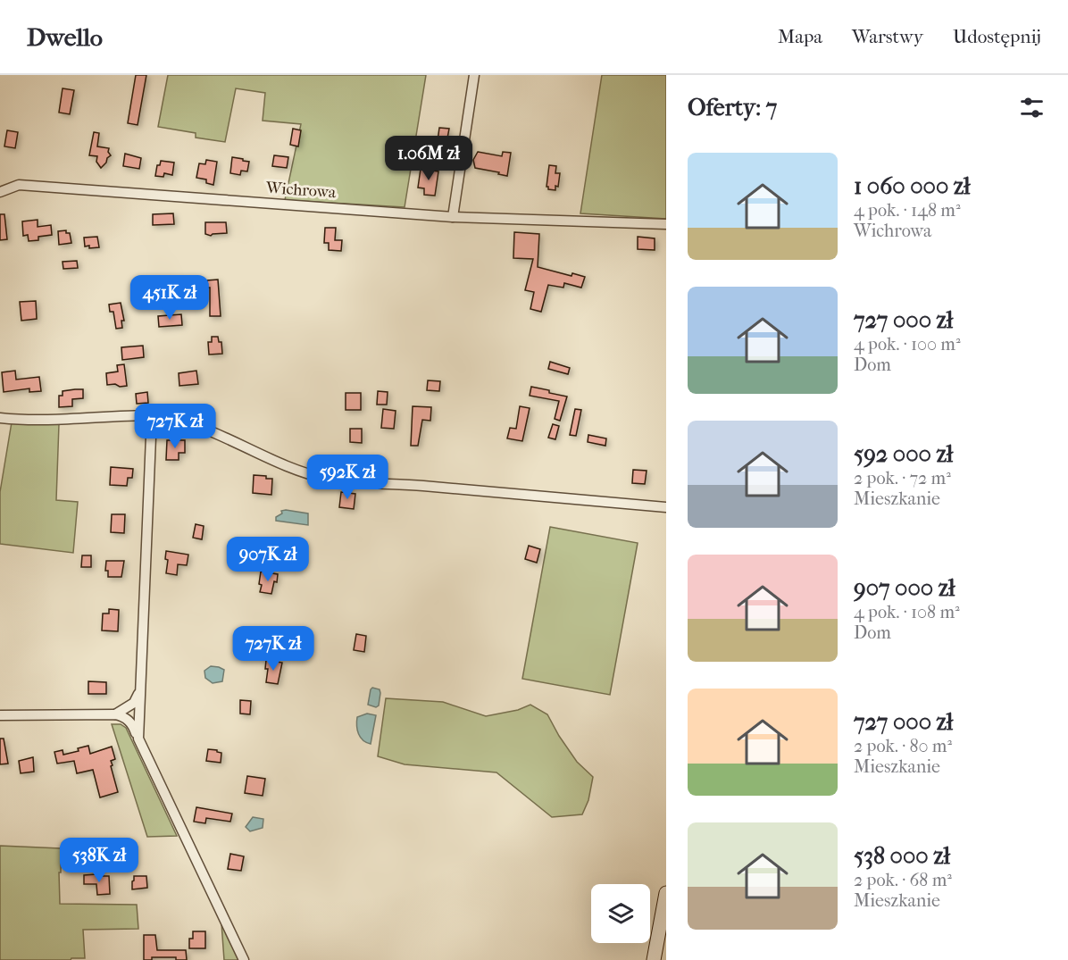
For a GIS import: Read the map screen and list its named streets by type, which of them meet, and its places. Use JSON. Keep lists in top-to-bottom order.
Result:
{
  "streets": {
    "street": ["Wichrowa"]
  },
  "page": {
    "header": "Dwello",
    "nav": ["Mapa", "Warstwy", "Udostępnij"],
    "heading": "Oferty: 7",
    "price": [
      "1.06M zł",
      "451K zł",
      "727K zł",
      "592K zł",
      "907K zł",
      "727K zł",
      "538K zł"
    ],
    "list": [
      {
        "name": "1 060 000 zł",
        "note": "4 pok. · 148 m² · Wichrowa"
      },
      {
        "name": "727 000 zł",
        "note": "4 pok. · 100 m² · Dom"
      },
      {
        "name": "592 000 zł",
        "note": "2 pok. · 72 m² · Mieszkanie"
      },
      {
        "name": "907 000 zł",
        "note": "4 pok. · 108 m² · Dom"
      },
      {
        "name": "727 000 zł",
        "note": "2 pok. · 80 m² · Mieszkanie"
      },
      {
        "name": "538 000 zł",
        "note": "2 pok. · 68 m² · Mieszkanie"
      }
    ]
  }
}
